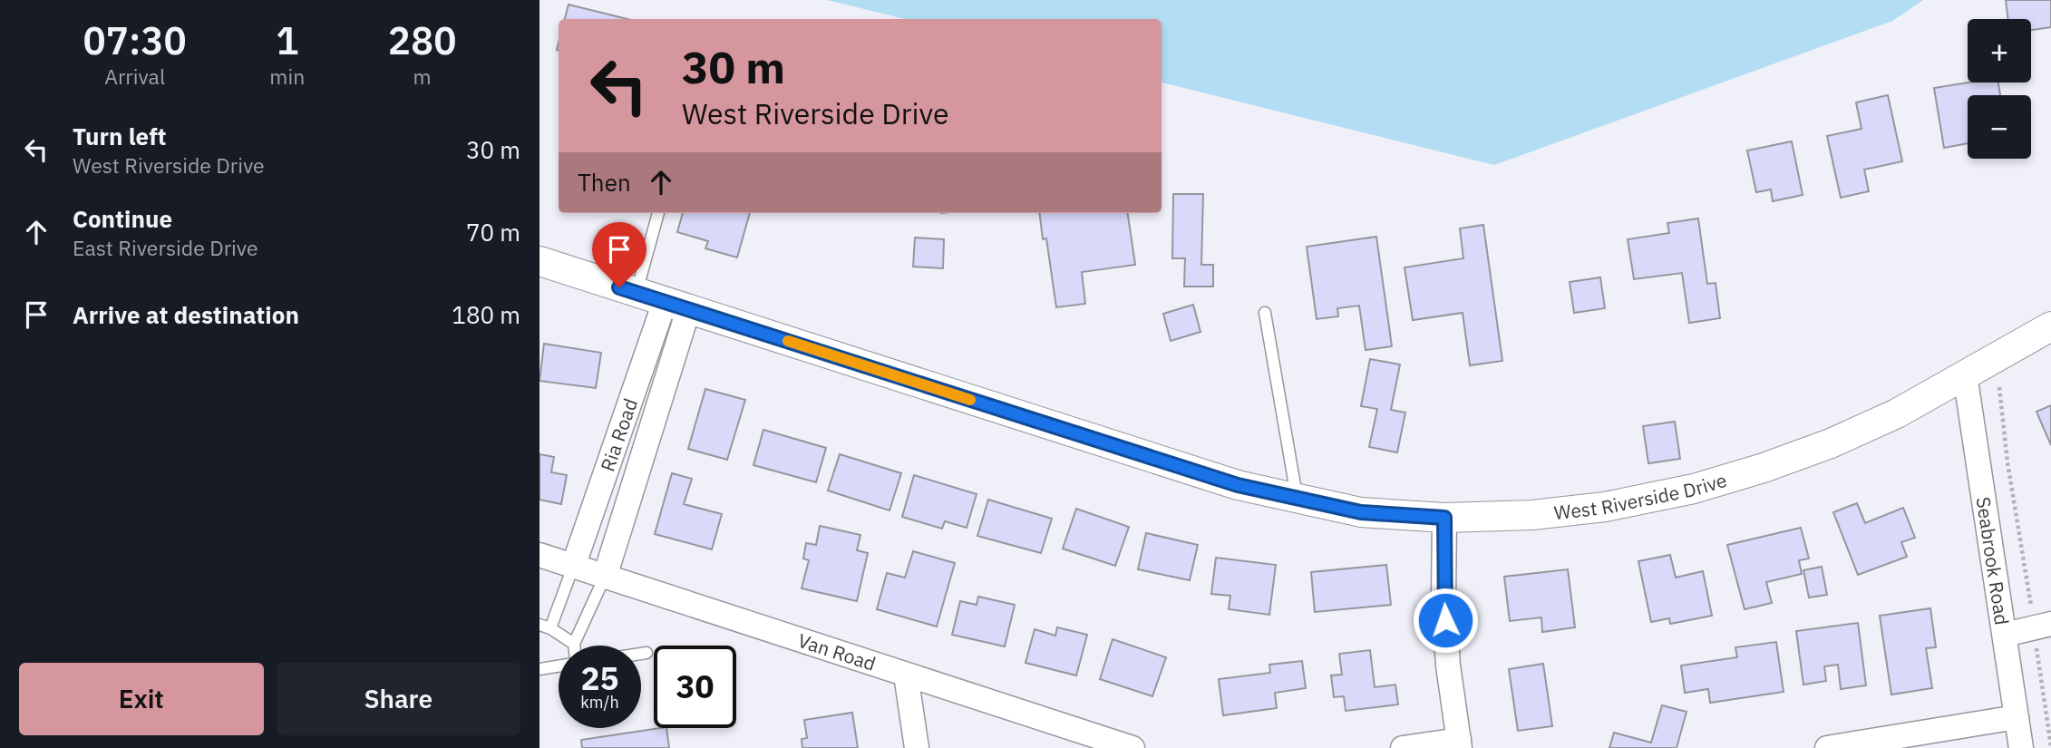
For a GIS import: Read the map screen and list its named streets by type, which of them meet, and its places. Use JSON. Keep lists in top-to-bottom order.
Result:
{
  "streets": {
    "street": [
      "Ria Road",
      "West Riverside Drive",
      "Seabrook Road",
      "Van Road"
    ]
  },
  "crossings": [
    ["Ria Road", "West Riverside Drive"],
    ["Ria Road", "Van Road"],
    ["West Riverside Drive", "Seabrook Road"]
  ],
  "page": {
    "eta": [
      "07:30",
      "Arrival",
      "1",
      "min",
      "280",
      "m"
    ],
    "map_buttons": ["+", "−"],
    "turn": ["30 m", "West Riverside Drive"],
    "list": [
      {
        "name": "Turn left",
        "note": "West Riverside Drive",
        "value": "30 m"
      },
      {
        "name": "Continue",
        "note": "East Riverside Drive",
        "value": "70 m"
      },
      {
        "name": "Arrive at destination",
        "value": "180 m"
      }
    ],
    "then": "Then",
    "speed": "25 km/h",
    "limit": "30",
    "buttons": ["Exit", "Share"]
  }
}
